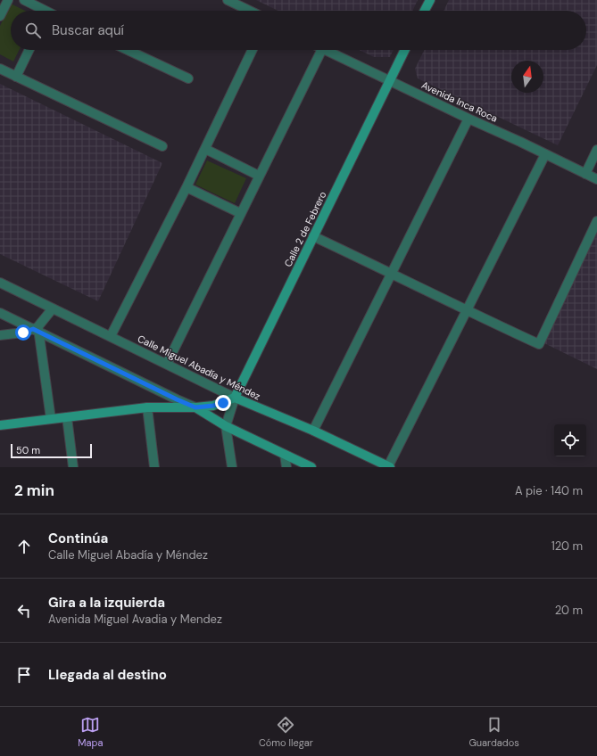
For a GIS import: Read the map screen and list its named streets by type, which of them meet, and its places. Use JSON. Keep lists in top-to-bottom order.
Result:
{
  "streets": {
    "street": ["Avenida Inca Roca", "Calle 2 de Febrero", "Calle Miguel Abadía y Méndez"]
  },
  "crossings": [
    ["Avenida Inca Roca", "Calle 2 de Febrero"],
    ["Calle 2 de Febrero", "Calle Miguel Abadía y Méndez"]
  ],
  "scale_bar": "50 m",
  "north": "top",
  "page": {
    "search": "Buscar aquí",
    "scale": "50 m",
    "heading": ["2 min", "A pie · 140 m"],
    "list": [
      ["Continúa", "Calle Miguel Abadía y Méndez", "120 m"],
      ["Gira a la izquierda", "Avenida Miguel Avadia y Mendez", "20 m"],
      "Llegada al destino"
    ],
    "nav": ["Mapa", "Cómo llegar", "Guardados"]
  }
}
